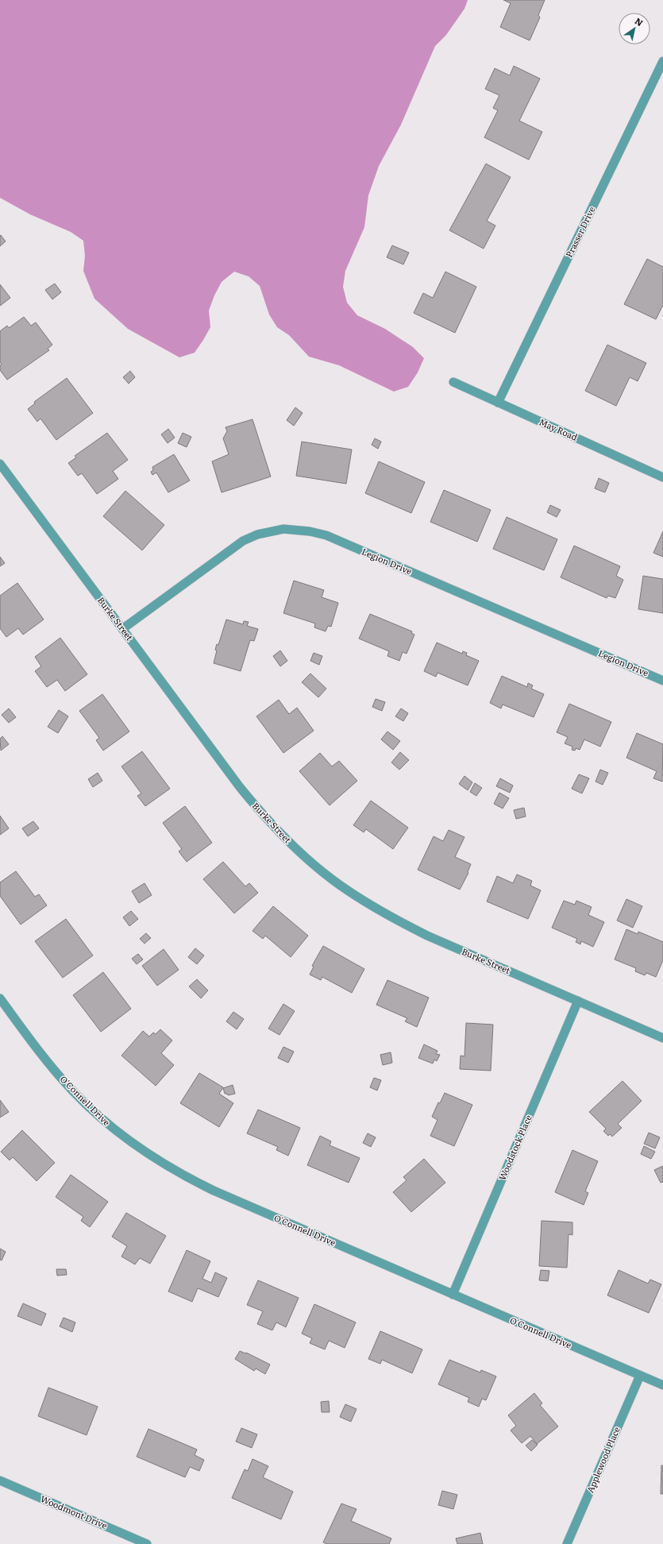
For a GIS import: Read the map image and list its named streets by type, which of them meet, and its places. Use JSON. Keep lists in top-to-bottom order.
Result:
{
  "streets": {
    "street": [
      "Prasser Drive",
      "May Road",
      "Legion Drive",
      "Burke Street",
      "O'Connell Drive",
      "Woodstock Place",
      "Applewood Place",
      "Woodmont Drive"
    ]
  },
  "crossings": [
    ["Prasser Drive", "May Road"],
    ["Legion Drive", "Burke Street"],
    ["Burke Street", "Woodstock Place"],
    ["O'Connell Drive", "Woodstock Place"],
    ["O'Connell Drive", "Applewood Place"]
  ],
  "north": "top right"
}
